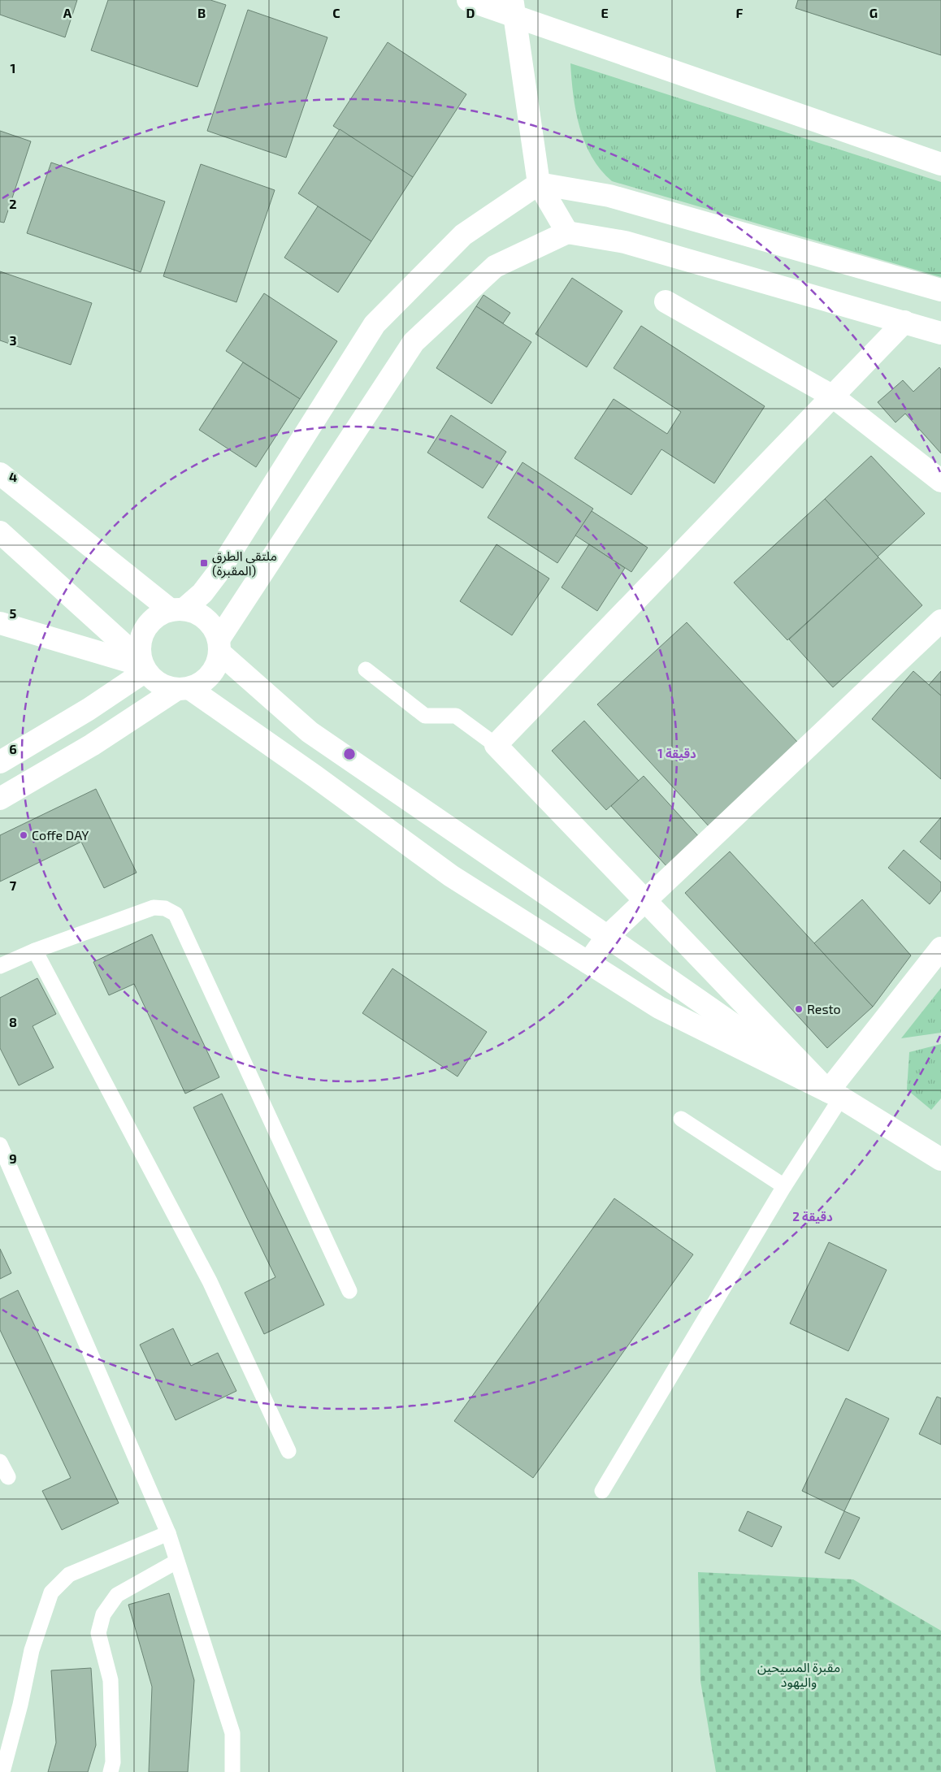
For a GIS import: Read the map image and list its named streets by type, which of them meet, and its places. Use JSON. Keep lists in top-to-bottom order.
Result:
{
  "parks": ["مقبرة المسيحين واليهود"],
  "places": {
    "transit": ["ملتقى الطرق (المقبرة)"],
    "other": ["Coffe DAY", "Resto"]
  },
  "grid": {
    "columns": [
      "A",
      "B",
      "C",
      "D",
      "E",
      "F",
      "G"
    ],
    "rows": [
      "1",
      "2",
      "3",
      "4",
      "5",
      "6",
      "7",
      "8",
      "9"
    ]
  },
  "rings": ["1 دقيقة", "2 دقيقة"]
}
